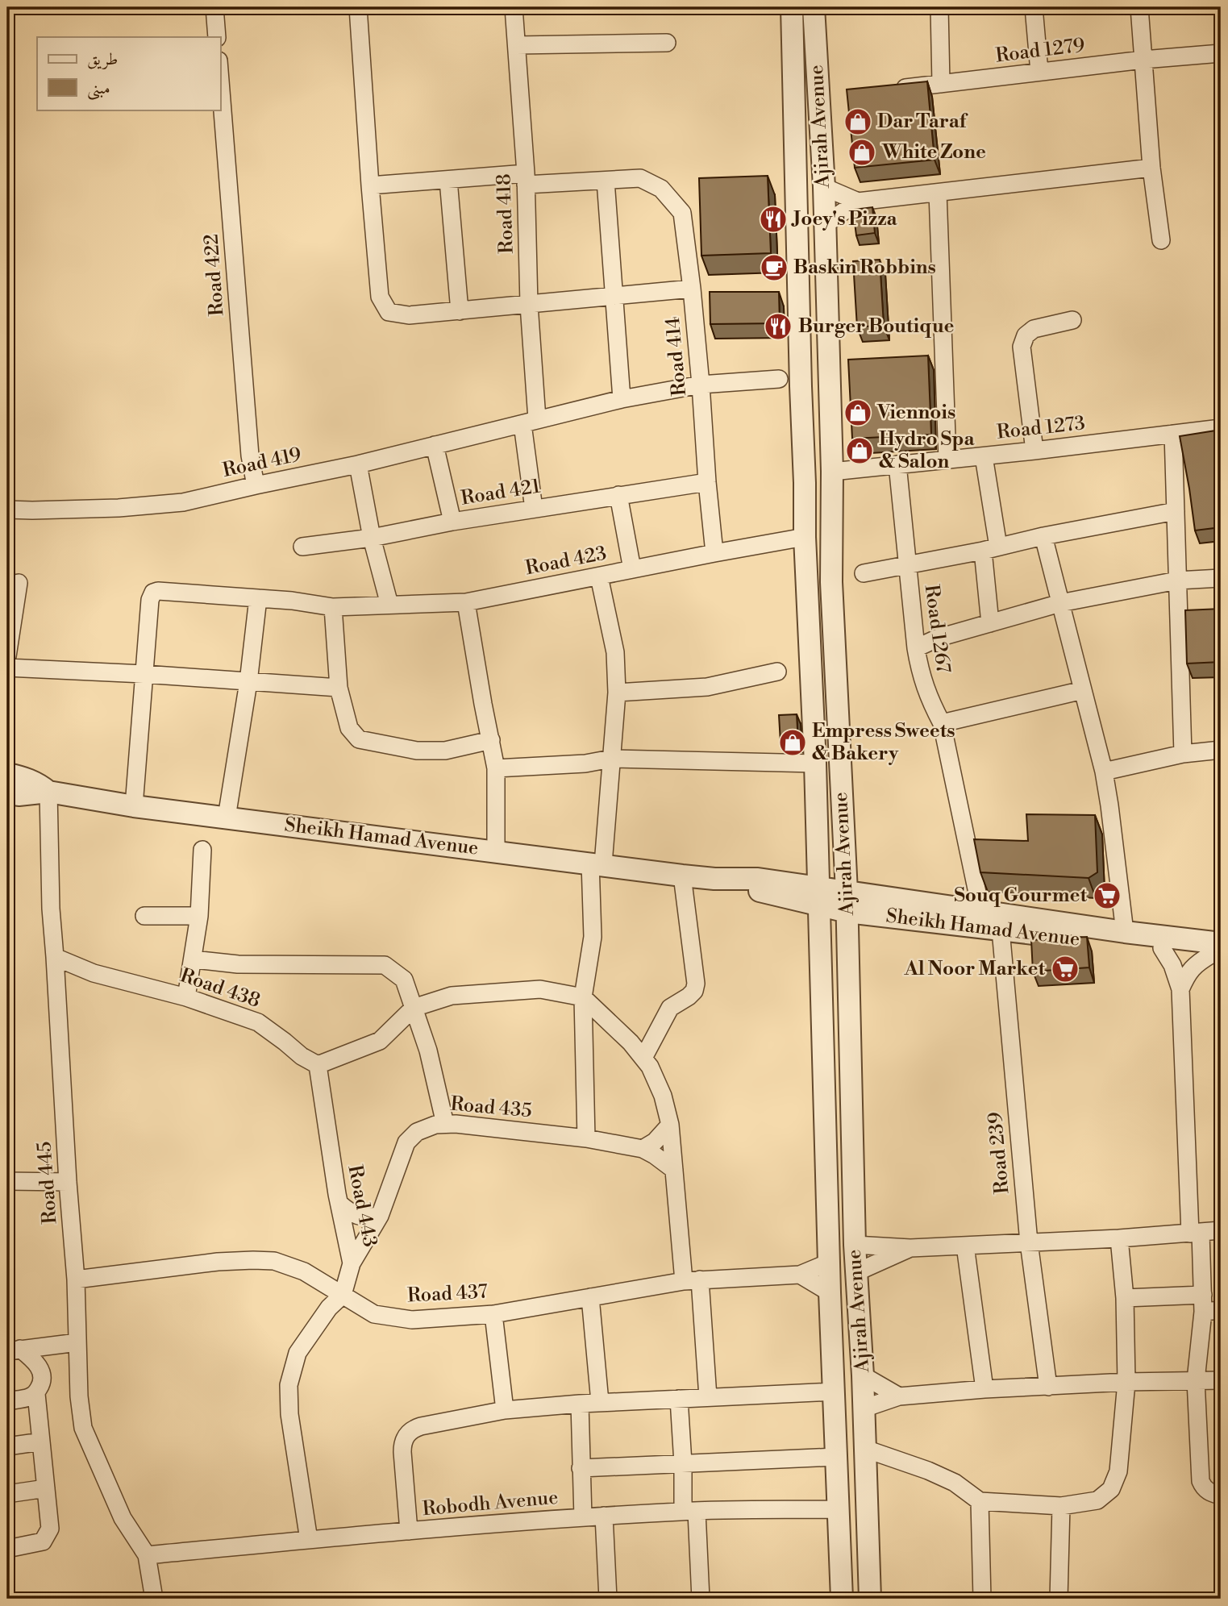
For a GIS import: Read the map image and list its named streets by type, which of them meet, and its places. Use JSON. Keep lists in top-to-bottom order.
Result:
{
  "streets": {
    "street": [
      "Road 1279",
      "Ajirah Avenue",
      "Road 418",
      "Road 422",
      "Road 414",
      "Road 1273",
      "Road 419",
      "Road 421",
      "Road 423",
      "Road 1267",
      "Sheikh Hamad Avenue",
      "Road 438",
      "Road 435",
      "Road 239",
      "Road 445",
      "Road 443",
      "Road 437",
      "Robodh Avenue"
    ]
  },
  "crossings": [
    ["Ajirah Avenue", "Road 1273"],
    ["Ajirah Avenue", "Road 419"],
    ["Ajirah Avenue", "Road 423"],
    ["Ajirah Avenue", "Sheikh Hamad Avenue"],
    ["Ajirah Avenue", "Road 437"],
    ["Ajirah Avenue", "Robodh Avenue"],
    ["Road 418", "Road 419"],
    ["Road 422", "Road 419"],
    ["Road 414", "Road 419"],
    ["Road 414", "Road 421"],
    ["Road 414", "Road 423"],
    ["Road 1273", "Road 1267"],
    ["Road 1267", "Sheikh Hamad Avenue"],
    ["Road 1267", "Road 239"],
    ["Sheikh Hamad Avenue", "Road 239"],
    ["Sheikh Hamad Avenue", "Road 445"],
    ["Road 438", "Road 445"],
    ["Road 438", "Road 443"],
    ["Road 435", "Road 443"],
    ["Road 445", "Road 437"],
    ["Road 445", "Robodh Avenue"],
    ["Road 443", "Road 437"],
    ["Road 443", "Robodh Avenue"]
  ],
  "places": {
    "shop": [
      "Dar Taraf",
      "White Zone",
      "Viennois",
      "Hydro Spa & Salon",
      "Empress Sweets & Bakery"
    ],
    "restaurant": ["Joey's Pizza", "Burger Boutique"],
    "cafe": ["Baskin Robbins"],
    "supermarket": ["Souq Gourmet", "Al Noor Market"]
  },
  "legend": ["طريق", "مبنى"]
}
